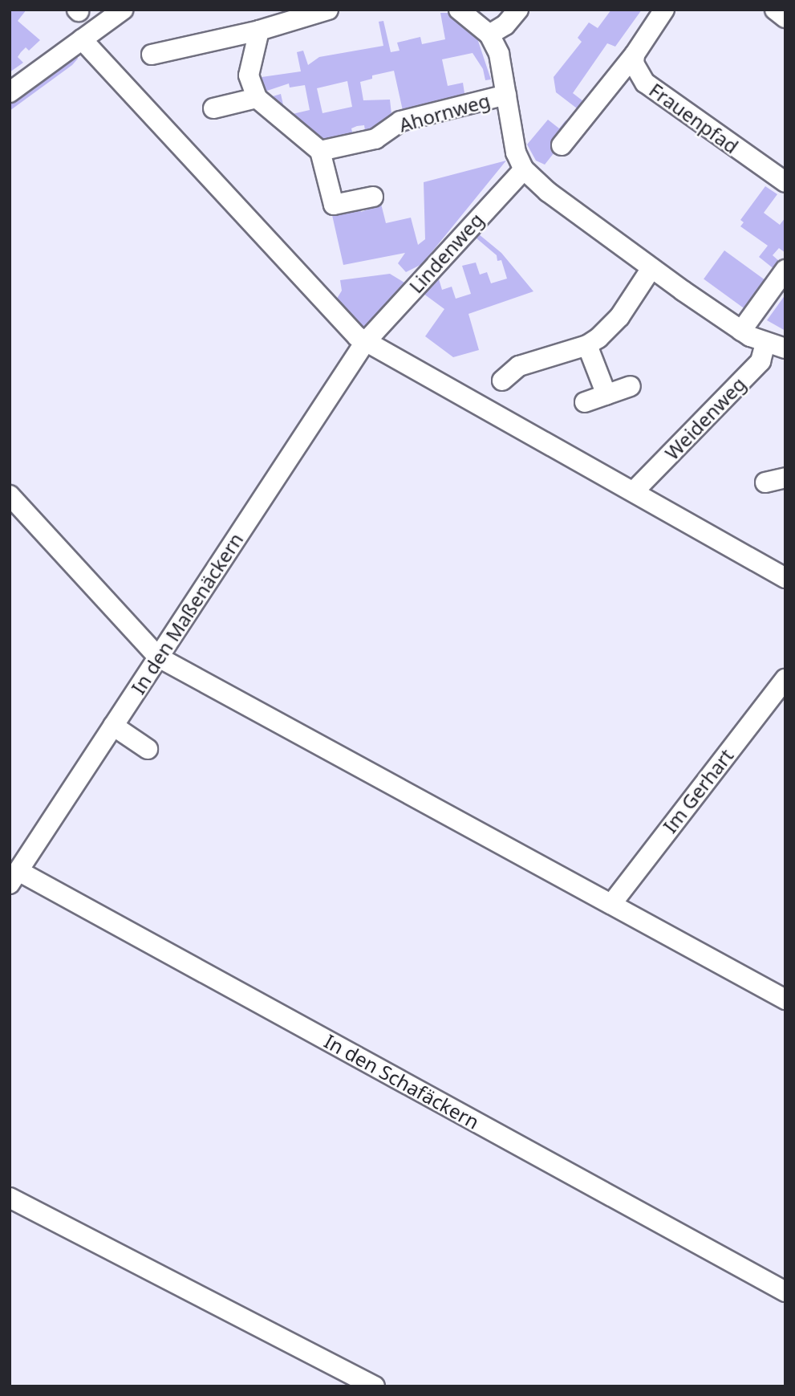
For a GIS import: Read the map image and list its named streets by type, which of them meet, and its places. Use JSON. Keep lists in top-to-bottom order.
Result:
{
  "streets": {
    "street": [
      "Ahornweg",
      "Frauenpfad",
      "Lindenweg",
      "Weidenweg",
      "In den Maßenäckern",
      "Im Gerhart",
      "In den Schafäckern"
    ]
  },
  "crossings": [
    ["Lindenweg", "In den Maßenäckern"],
    ["In den Maßenäckern", "In den Schafäckern"]
  ]
}
